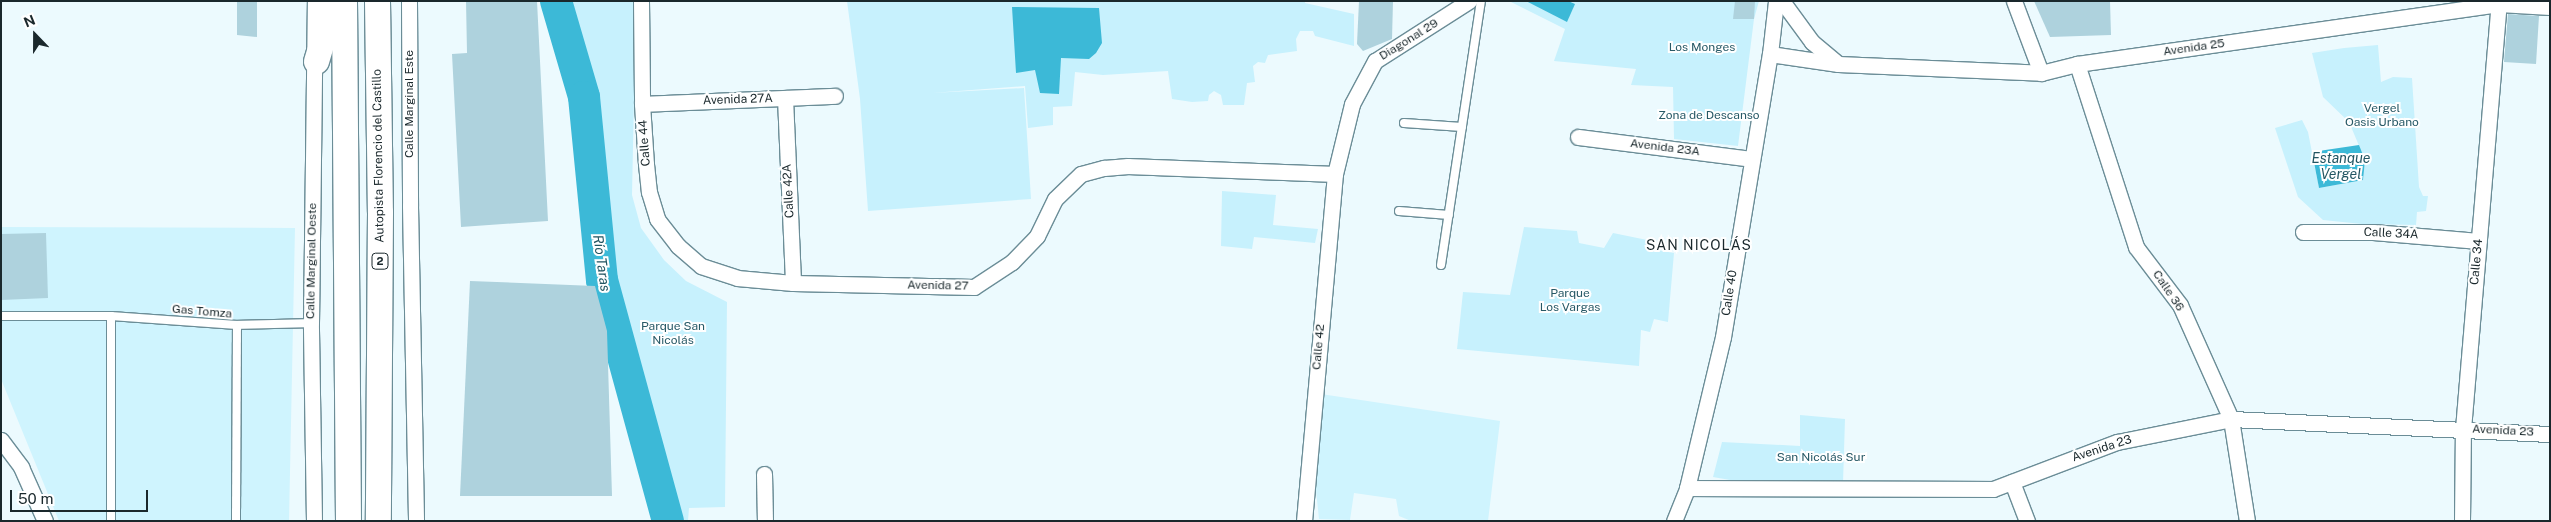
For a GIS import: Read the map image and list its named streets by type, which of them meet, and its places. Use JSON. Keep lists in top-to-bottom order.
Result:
{
  "streets": {
    "highway": ["Autopista Florencio del Castillo", "2"],
    "street": [
      "Diagonal 29",
      "Avenida 25",
      "Avenida 27A",
      "Calle Marginal Este",
      "Calle 44",
      "Avenida 23A",
      "Calle 42A",
      "Calle 34A",
      "Calle Marginal Oeste",
      "Calle 34",
      "Avenida 27",
      "Calle 36",
      "Calle 40",
      "Calle 42",
      "Avenida 23"
    ],
    "lane": ["Gas Tomza"]
  },
  "crossings": [
    ["Diagonal 29", "Avenida 27"],
    ["Diagonal 29", "Calle 42"],
    ["Avenida 25", "Calle 34"],
    ["Avenida 25", "Calle 36"],
    ["Avenida 25", "Calle 40"],
    ["Avenida 27A", "Calle 44"],
    ["Avenida 27A", "Calle 42A"],
    ["Calle 44", "Avenida 27"],
    ["Avenida 23A", "Calle 40"],
    ["Calle 42A", "Avenida 27"],
    ["Calle 34A", "Calle 34"],
    ["Calle 34", "Avenida 23"],
    ["Avenida 27", "Calle 42"],
    ["Calle 36", "Avenida 23"],
    ["Calle 40", "Avenida 23"]
  ],
  "districts": ["SAN NICOLÁS"],
  "water": ["Estanque Vergel", "Río Taras"],
  "parks": [
    "Los Monges",
    "Vergel Oasis Urbano",
    "Zona de Descanso",
    "Parque Los Vargas",
    "Parque San Nicolás",
    "San Nicolás Sur"
  ],
  "scale_bar": "50 m",
  "north": "top"
}
